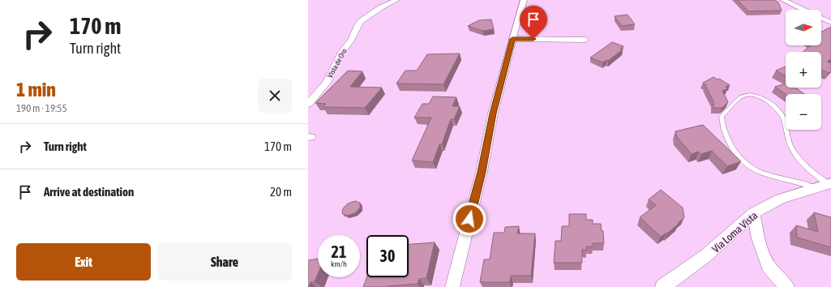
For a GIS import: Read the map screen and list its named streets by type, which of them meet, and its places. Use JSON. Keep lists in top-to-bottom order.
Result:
{
  "streets": {
    "street": ["Vista de Oro", "Via Loma Vista"]
  },
  "north": "right",
  "page": {
    "turn": ["170 m", "Turn right"],
    "map_buttons": ["+", "−"],
    "heading": ["1 min", "190 m · 19:55"],
    "list": [
      {
        "name": "Turn right",
        "value": "170 m"
      },
      {
        "name": "Arrive at destination",
        "value": "20 m"
      }
    ],
    "speed": "21 km/h",
    "limit": "30",
    "buttons": ["Exit", "Share"]
  }
}
